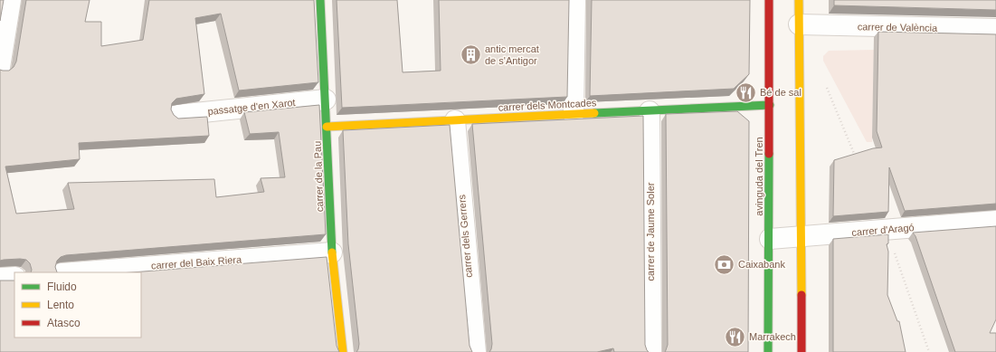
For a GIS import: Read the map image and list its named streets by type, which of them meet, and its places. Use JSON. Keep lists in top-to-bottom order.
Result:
{
  "streets": {
    "street": [
      "carrer de València",
      "carrer dels Montcades",
      "passatge d'en Xarot",
      "carrer de la Pau",
      "avinguda del Tren",
      "carrer d'Aragó",
      "carrer de Jaume Soler",
      "carrer dels Gerrers",
      "carrer del Baix Riera"
    ]
  },
  "crossings": [
    ["carrer dels Montcades", "carrer de la Pau"],
    ["carrer dels Montcades", "avinguda del Tren"],
    ["carrer dels Montcades", "carrer de Jaume Soler"],
    ["carrer dels Montcades", "carrer dels Gerrers"],
    ["passatge d'en Xarot", "carrer de la Pau"],
    ["carrer de la Pau", "carrer del Baix Riera"],
    ["avinguda del Tren", "carrer d'Aragó"]
  ],
  "places": {
    "building": ["antic mercat de s'Antigor"],
    "restaurant": ["Bé de sal", "Marrakech"],
    "bank": ["Caixabank"]
  },
  "legend": ["Fluido", "Lento", "Atasco"]
}
